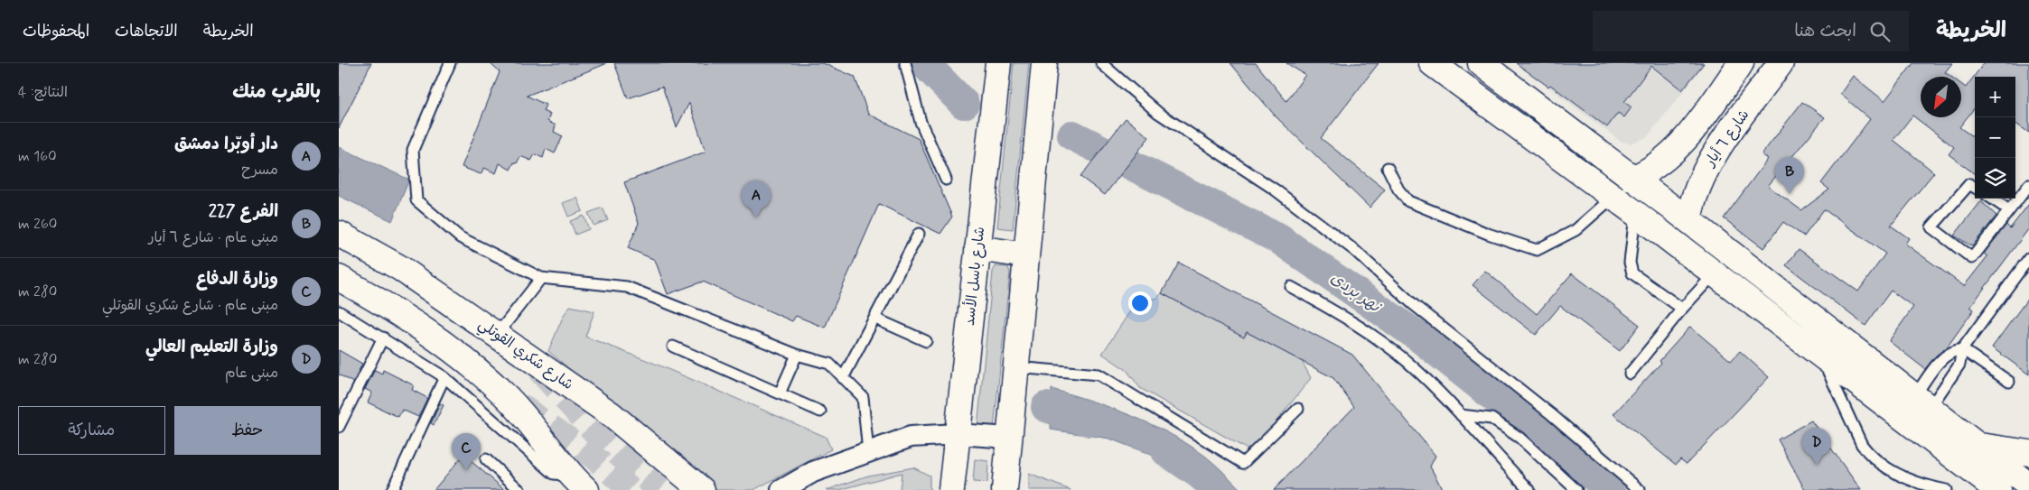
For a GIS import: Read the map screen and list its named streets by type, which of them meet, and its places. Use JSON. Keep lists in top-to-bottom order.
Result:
{
  "streets": {
    "main road": ["شارع ٦ أيار", "شارع باسل الأسد", "شارع شكري القوتلي"]
  },
  "water": ["نهر بردى"],
  "north": "bottom left",
  "page": {
    "header": "الخريطة",
    "search": "ابحث هنا",
    "nav": ["الخريطة", "الاتجاهات", "المحفوظات"],
    "heading": ["بالقرب منك", "النتائج: 4"],
    "map_buttons": ["+", "−"],
    "list": [
      {
        "mark": "A",
        "name": "دار أوبّرا دمشق",
        "note": "مسرح",
        "value": "160 m"
      },
      {
        "mark": "B",
        "name": "الفرع 227",
        "note": "مبنى عام · شارع ٦ أيار",
        "value": "260 m"
      },
      {
        "mark": "C",
        "name": "وزارة الدفاع",
        "note": "مبنى عام · شارع شكري القوتلي",
        "value": "280 m"
      },
      {
        "mark": "D",
        "name": "وزارة التعليم العالي",
        "note": "مبنى عام",
        "value": "280 m"
      }
    ],
    "pins": [
      "B",
      "A",
      "D",
      "C"
    ],
    "buttons": ["حفظ", "مشاركة"]
  }
}
